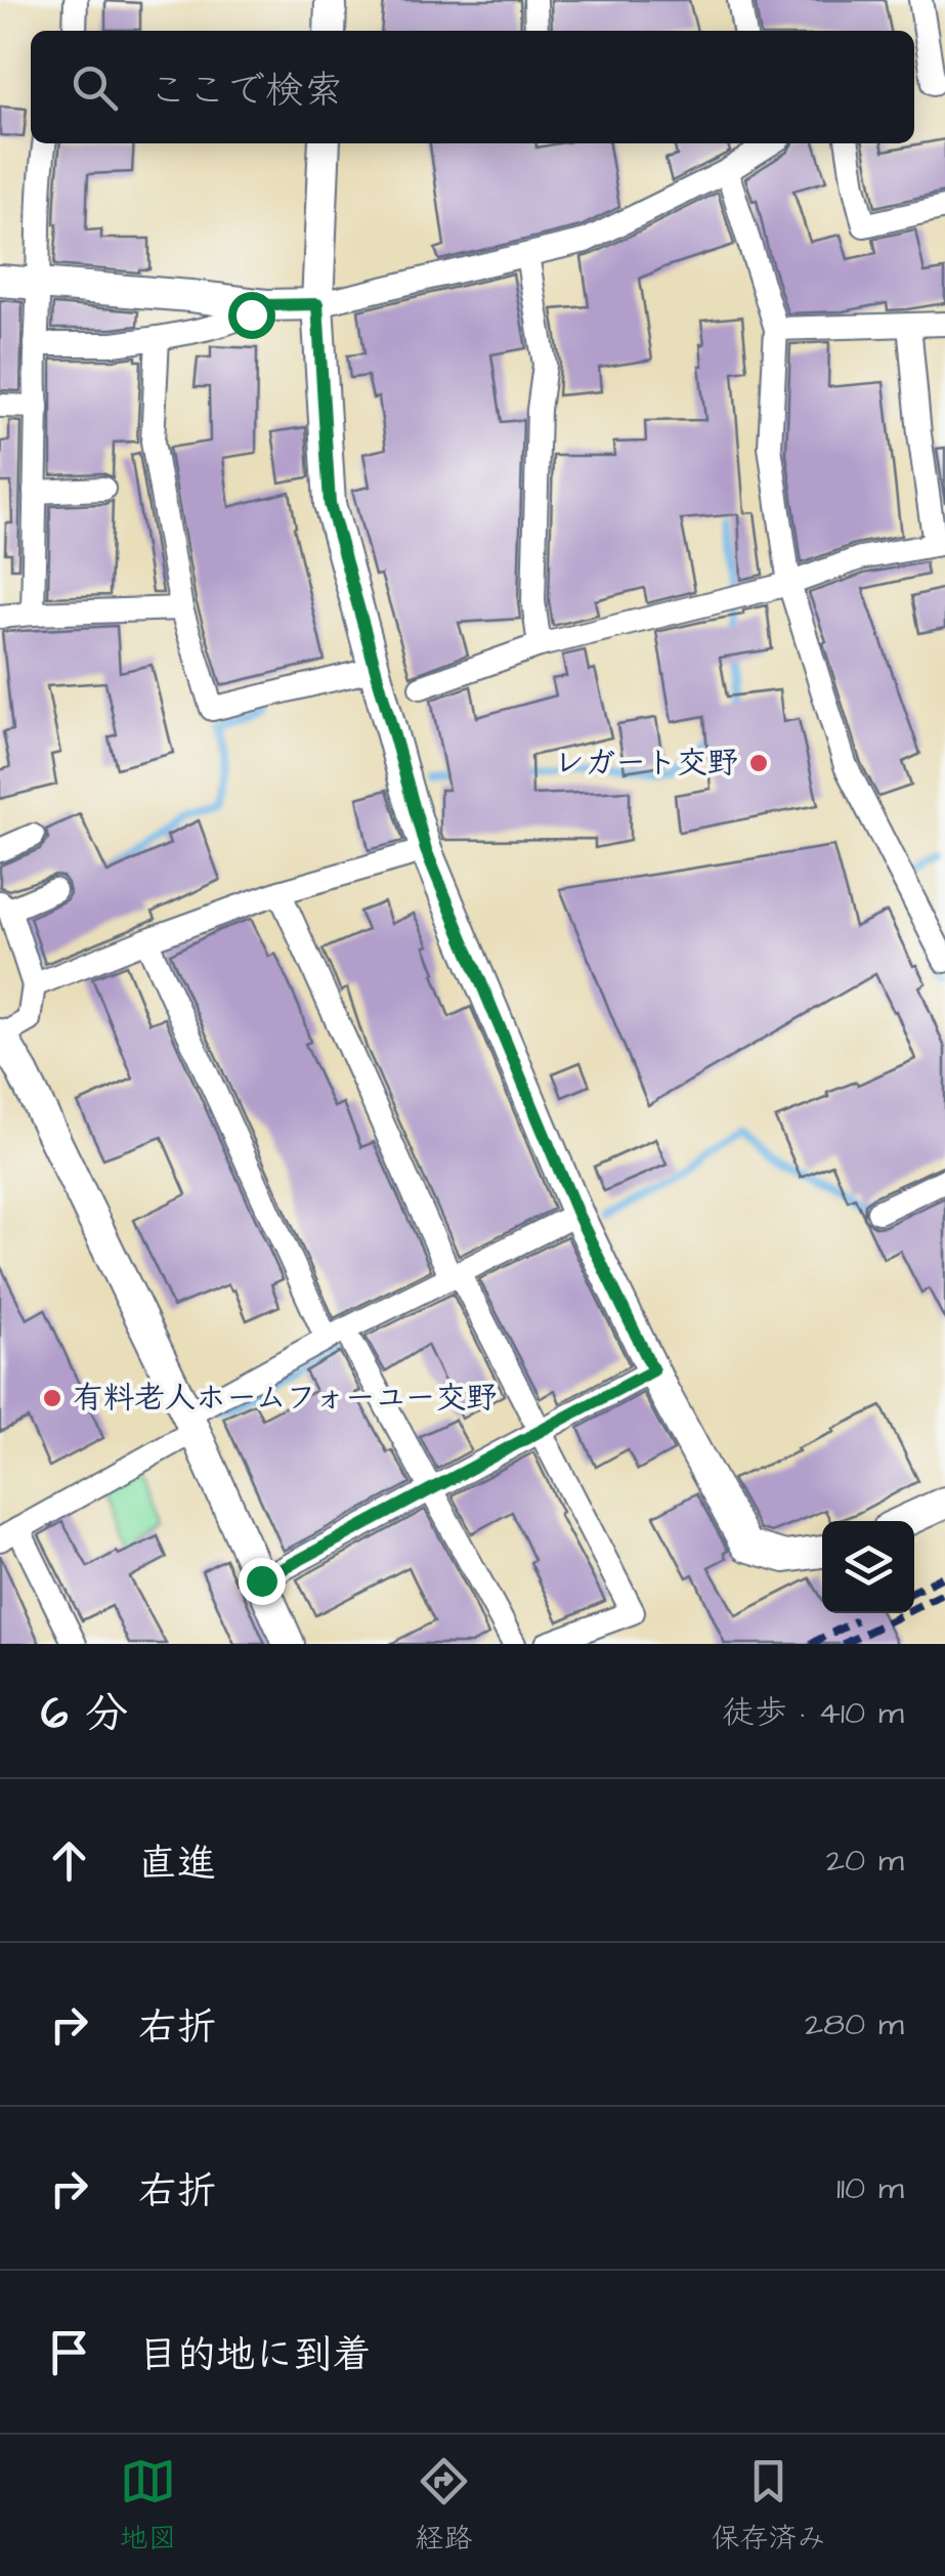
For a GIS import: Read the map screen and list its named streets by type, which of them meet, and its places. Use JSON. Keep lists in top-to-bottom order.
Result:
{
  "places": ["レガート交野", "有料老人ホームフォーユー交野"],
  "page": {
    "search": "ここで検索",
    "heading": ["6 分", "徒歩 · 410 m"],
    "list": [
      ["直進", "20 m"],
      ["右折", "280 m"],
      ["右折", "110 m"],
      "目的地に到着"
    ],
    "nav": ["地図", "経路", "保存済み"]
  }
}
